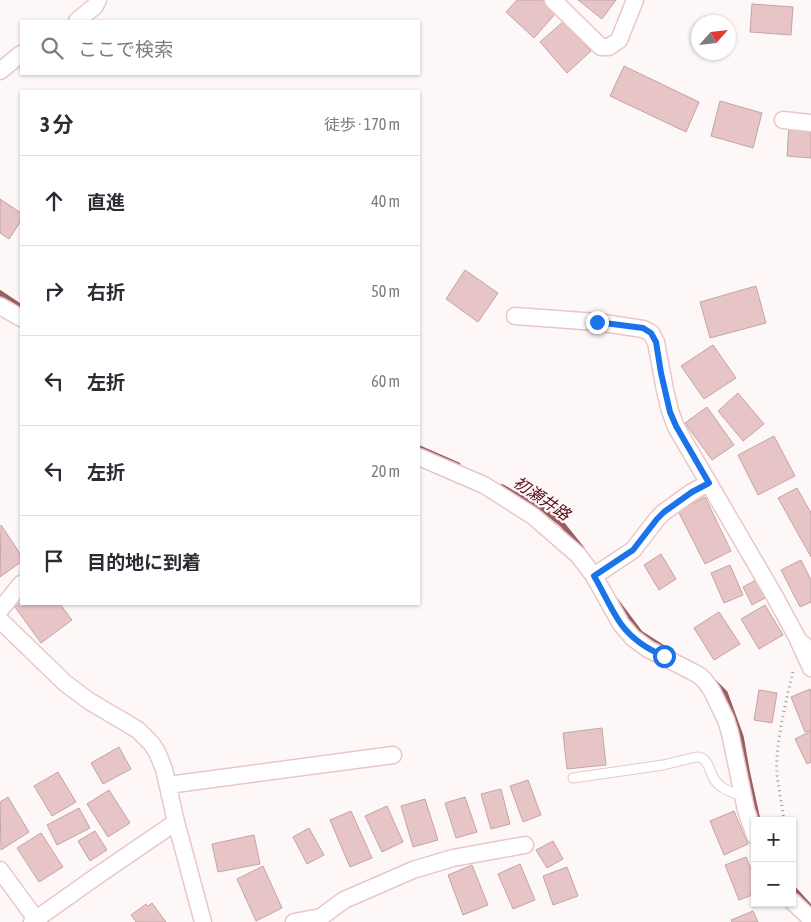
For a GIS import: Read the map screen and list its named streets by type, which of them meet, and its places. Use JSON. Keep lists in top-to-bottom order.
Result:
{
  "water": ["初瀬井路"],
  "north": "top right",
  "page": {
    "search": "ここで検索",
    "heading": ["3 分", "徒歩 · 170 m"],
    "list": [
      ["直進", "40 m"],
      ["右折", "50 m"],
      ["左折", "60 m"],
      ["左折", "20 m"],
      "目的地に到着"
    ],
    "map_buttons": ["+", "−"]
  }
}
